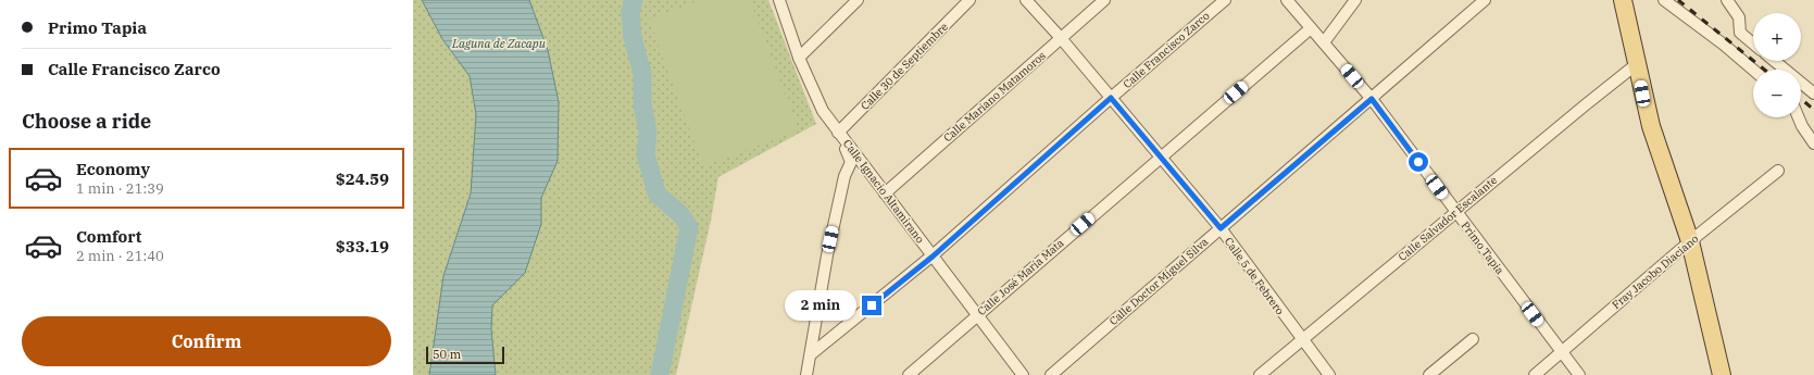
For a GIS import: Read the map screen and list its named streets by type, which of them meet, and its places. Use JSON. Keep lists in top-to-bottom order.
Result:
{
  "streets": {
    "street": [
      "Calle Francisco Zarco",
      "Calle 30 de Septiembre",
      "Calle Mariano Matamoros",
      "Calle Ignacio Altamirano",
      "Calle Salvador Escalante",
      "Primo Tapia",
      "Fray Jacobo Diaciano",
      "Calle 5 de Febrero",
      "Calle José María Mata",
      "Calle Doctor Miguel Silva"
    ]
  },
  "crossings": [
    ["Calle Francisco Zarco", "Calle Ignacio Altamirano"],
    ["Calle Francisco Zarco", "Calle 5 de Febrero"],
    ["Calle 30 de Septiembre", "Calle Ignacio Altamirano"],
    ["Calle Mariano Matamoros", "Calle Ignacio Altamirano"],
    ["Calle Mariano Matamoros", "Calle 5 de Febrero"],
    ["Calle Ignacio Altamirano", "Calle José María Mata"],
    ["Calle Salvador Escalante", "Primo Tapia"],
    ["Calle Salvador Escalante", "Calle 5 de Febrero"],
    ["Primo Tapia", "Fray Jacobo Diaciano"],
    ["Primo Tapia", "Calle José María Mata"],
    ["Primo Tapia", "Calle Doctor Miguel Silva"],
    ["Calle 5 de Febrero", "Calle José María Mata"],
    ["Calle 5 de Febrero", "Calle Doctor Miguel Silva"]
  ],
  "water": ["Laguna de Zacapu"],
  "scale_bar": "50 m",
  "page": {
    "banner": ["Primo Tapia", "Calle Francisco Zarco"],
    "map_buttons": ["+", "−"],
    "heading": "Choose a ride",
    "list": [
      {
        "name": "Economy",
        "note": "1 min · 21:39",
        "value": "$24.59"
      },
      {
        "name": "Comfort",
        "note": "2 min · 21:40",
        "value": "$33.19"
      }
    ],
    "bubble": "2 min",
    "buttons": "Confirm",
    "scale": "50 m"
  }
}
